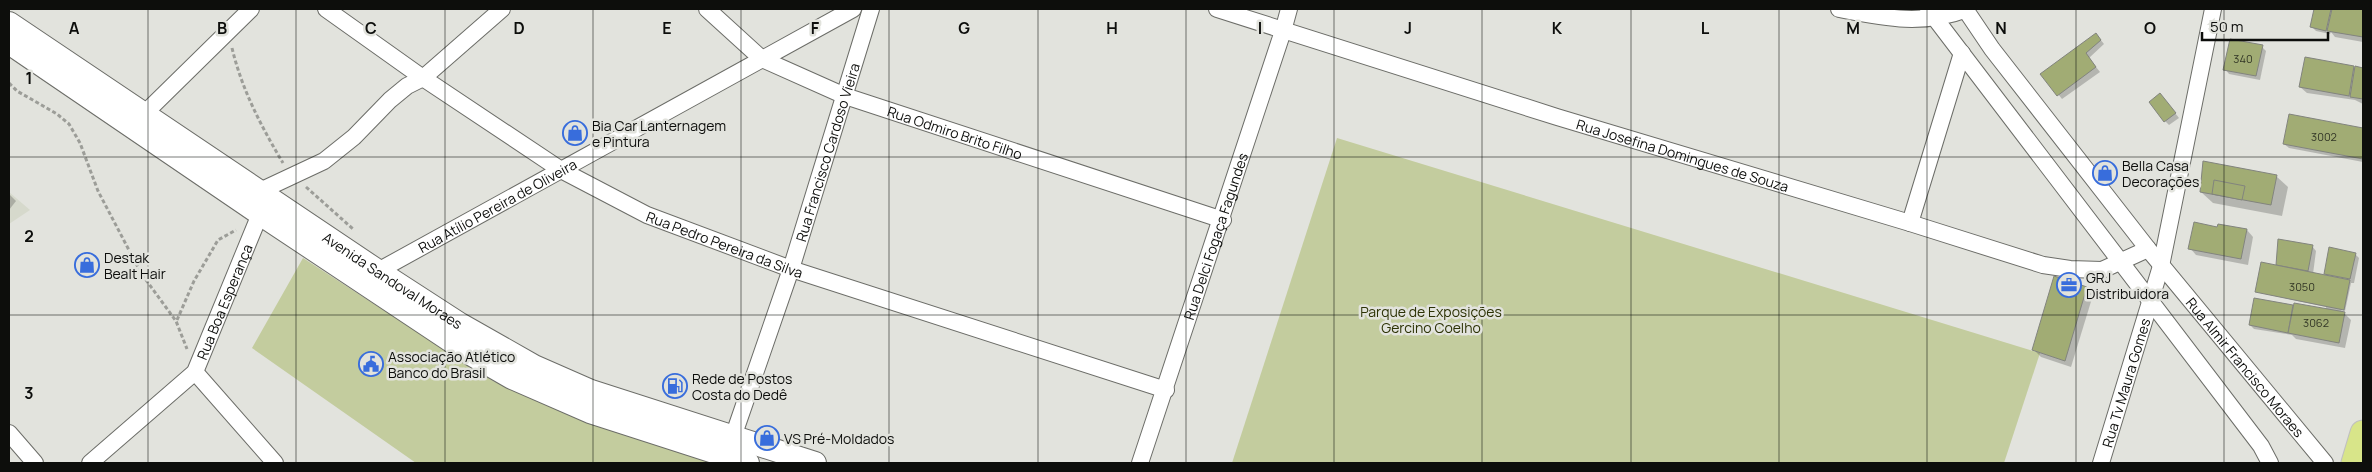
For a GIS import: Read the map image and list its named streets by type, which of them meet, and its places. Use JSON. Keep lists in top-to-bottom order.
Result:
{
  "streets": {
    "main road": ["Avenida Sandoval Moraes"],
    "street": [
      "Rua Odmiro Brito Filho",
      "Rua Francisco Cardoso Vieira",
      "Rua Josefina Domingues de Souza",
      "Rua Atílio Pereira de Oliveira",
      "Rua Delci Fogaça Fagundes",
      "Rua Pedro Pereira da Silva",
      "Rua Boa Esperança",
      "Rua Almir Francisco Moraes",
      "Rua Tv Maura Gomes"
    ]
  },
  "crossings": [
    ["Rua Odmiro Brito Filho", "Rua Francisco Cardoso Vieira"],
    ["Rua Odmiro Brito Filho", "Rua Atílio Pereira de Oliveira"],
    ["Rua Odmiro Brito Filho", "Rua Delci Fogaça Fagundes"],
    ["Rua Francisco Cardoso Vieira", "Rua Pedro Pereira da Silva"],
    ["Rua Francisco Cardoso Vieira", "Avenida Sandoval Moraes"],
    ["Rua Josefina Domingues de Souza", "Rua Delci Fogaça Fagundes"],
    ["Rua Josefina Domingues de Souza", "Rua Almir Francisco Moraes"],
    ["Rua Atílio Pereira de Oliveira", "Rua Pedro Pereira da Silva"],
    ["Rua Atílio Pereira de Oliveira", "Avenida Sandoval Moraes"],
    ["Rua Delci Fogaça Fagundes", "Rua Pedro Pereira da Silva"],
    ["Avenida Sandoval Moraes", "Rua Boa Esperança"],
    ["Rua Almir Francisco Moraes", "Rua Tv Maura Gomes"]
  ],
  "parks": ["Parque de Exposições Gercino Coelho"],
  "places": {
    "shop": [
      "Bia Car Lanternagem e Pintura",
      "Bella Casa Decorações",
      "Destak Bealt Hair",
      "VS Pré-Moldados"
    ],
    "office": ["GRJ Distribuidora"],
    "public building": ["Associação Atlético Banco do Brasil"],
    "fuel station": ["Rede de Postos Costa do Dedê"]
  },
  "house_numbers": [
    "340",
    "3002",
    "3050",
    "3062"
  ],
  "scale_bar": "50 m",
  "grid": {
    "columns": [
      "A",
      "B",
      "C",
      "D",
      "E",
      "F",
      "G",
      "H",
      "I",
      "J",
      "K",
      "L",
      "M",
      "N",
      "O"
    ],
    "rows": ["1", "2", "3"]
  }
}
